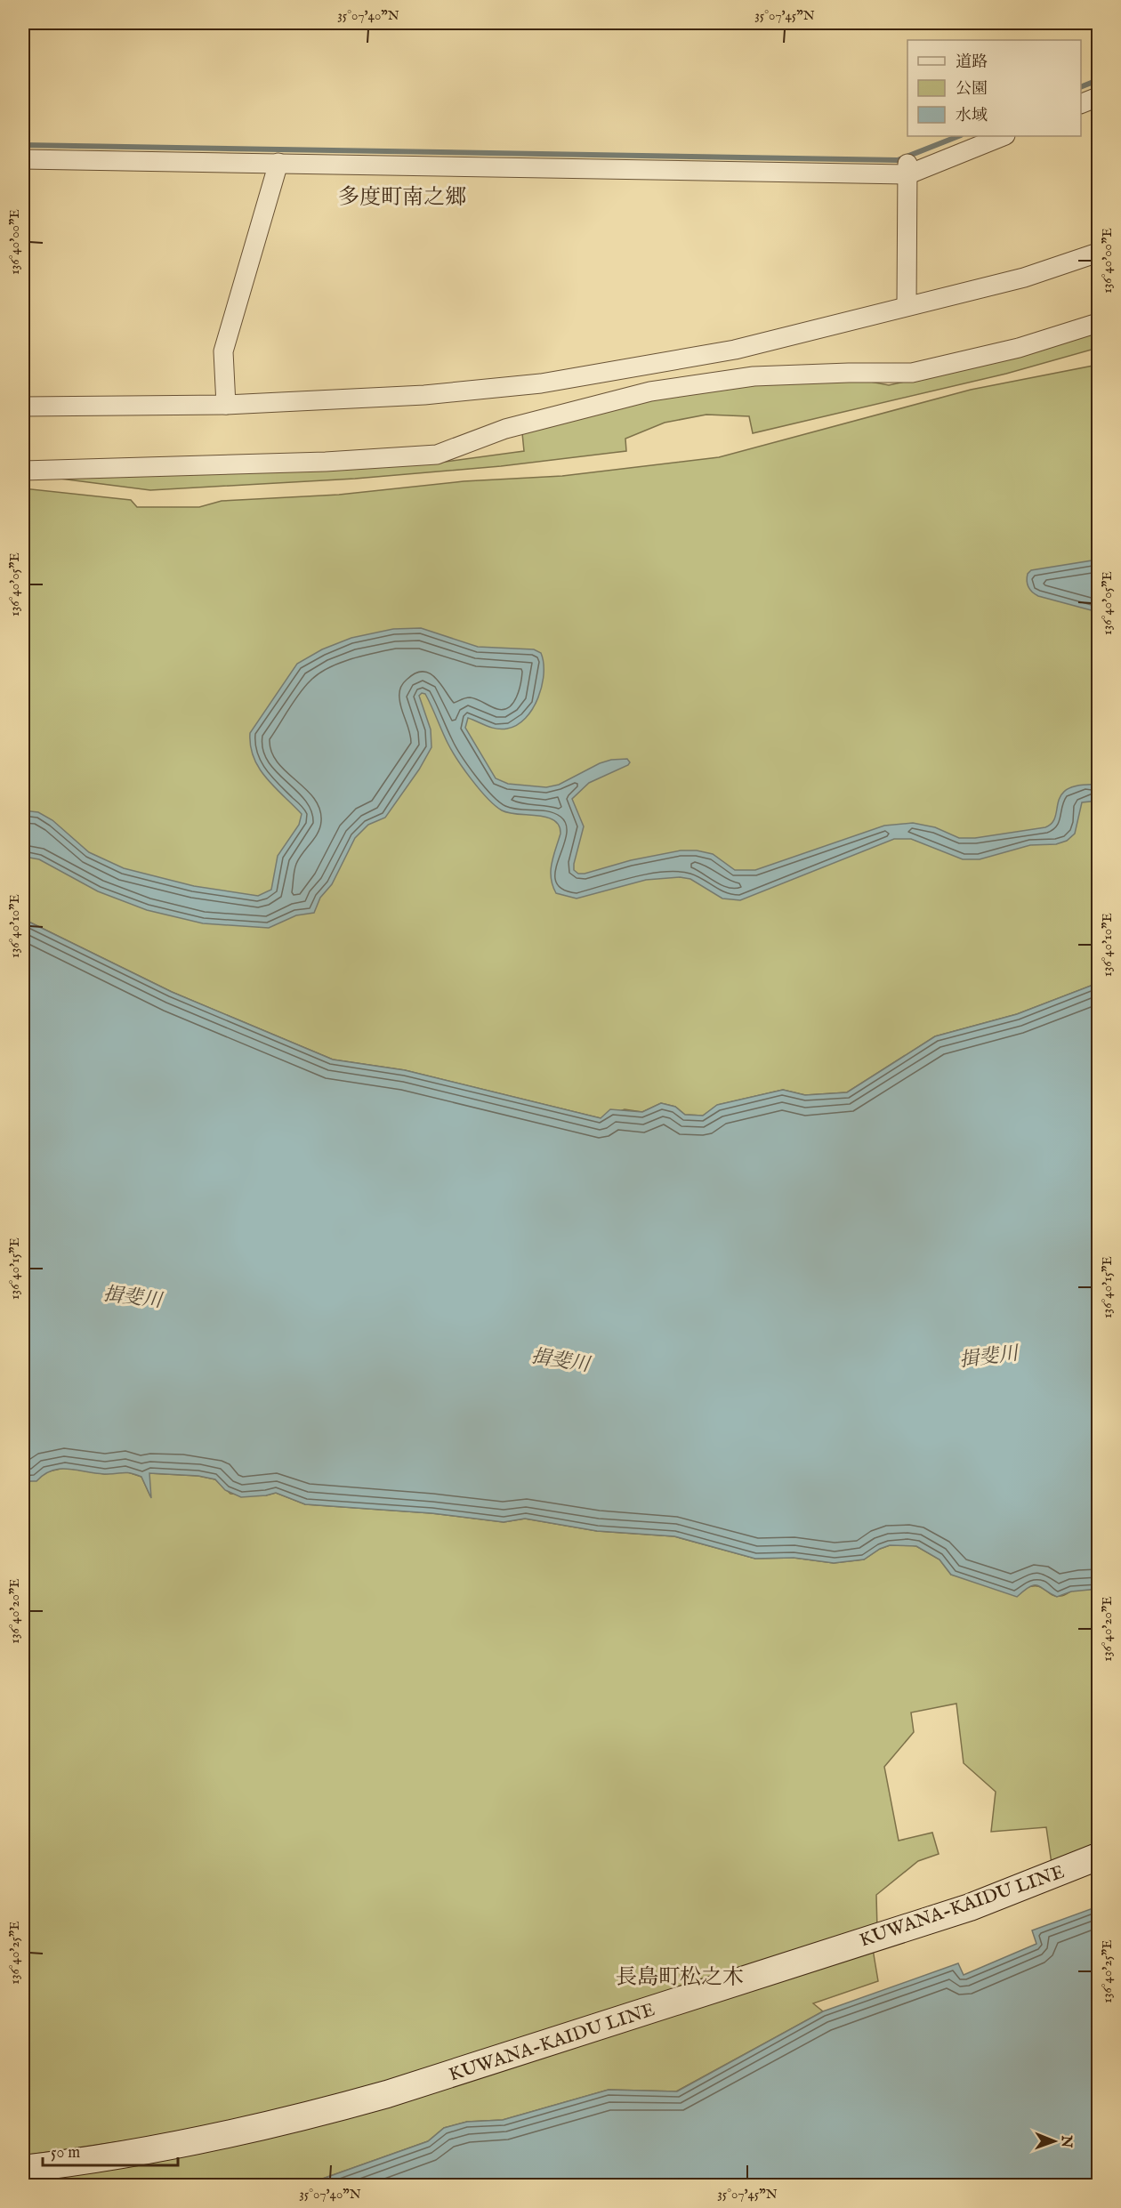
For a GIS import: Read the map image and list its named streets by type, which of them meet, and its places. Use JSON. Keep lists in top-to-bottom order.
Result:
{
  "streets": {
    "main road": ["KUWANA-KAIDU LINE"]
  },
  "districts": ["多度町南之郷", "長島町松之木"],
  "water": ["揖斐川"],
  "legend": ["道路", "公園", "水域"],
  "scale_bar": "50 m",
  "north": "right",
  "coordinates": [
    "35°07'40\"N",
    "35°07'45\"N",
    "136°40'00\"E",
    "136°40'05\"E",
    "136°40'10\"E",
    "136°40'15\"E",
    "136°40'20\"E",
    "136°40'25\"E"
  ]
}
